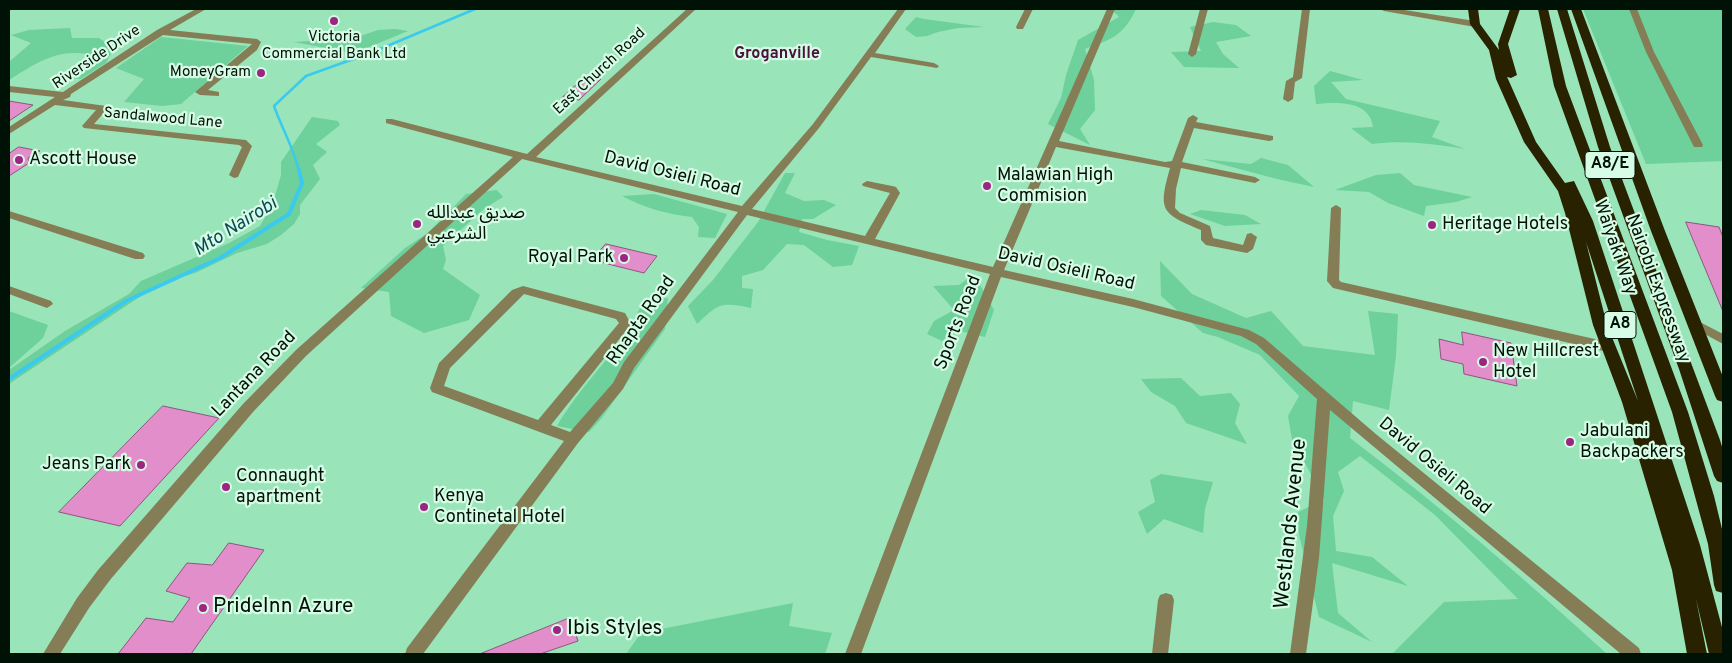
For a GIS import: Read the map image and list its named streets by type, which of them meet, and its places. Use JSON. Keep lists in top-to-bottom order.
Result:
{
  "streets": {
    "highway": [
      "A8/E",
      "Waiyaki Way",
      "Nairobi Expressway",
      "A8"
    ],
    "street": [
      "Riverside Drive",
      "East Church Road",
      "Sandalwood Lane",
      "David Osieli Road",
      "Rhapta Road",
      "Sports Road",
      "Lantana Road",
      "Westlands Avenue"
    ]
  },
  "crossings": [
    ["Riverside Drive", "Sandalwood Lane"],
    ["East Church Road", "David Osieli Road"],
    ["East Church Road", "Lantana Road"],
    ["David Osieli Road", "Rhapta Road"],
    ["David Osieli Road", "Sports Road"],
    ["David Osieli Road", "Lantana Road"],
    ["David Osieli Road", "Westlands Avenue"]
  ],
  "districts": ["Groganville"],
  "water": ["Mto Nairobi"],
  "places": [
    "Victoria Commercial Bank Ltd",
    "MoneyGram",
    "Ascott House",
    "Malawian High Commision",
    "صديق عبدالله الشرعبي",
    "Heritage Hotels",
    "Royal Park",
    "New Hillcrest Hotel",
    "Jabulani Backpackers",
    "Jeans Park",
    "Connaught apartment",
    "Kenya Continetal Hotel",
    "PrideInn Azure",
    "Ibis Styles"
  ]
}
